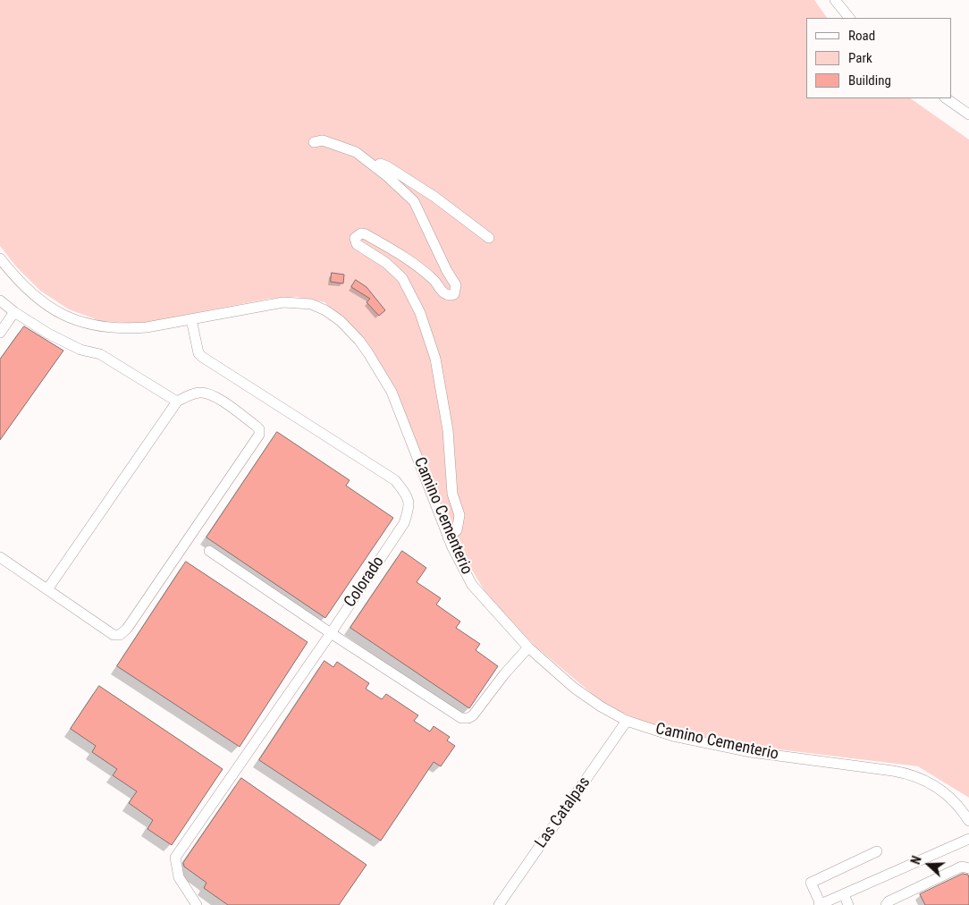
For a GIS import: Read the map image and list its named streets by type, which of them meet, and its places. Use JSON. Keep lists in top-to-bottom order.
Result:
{
  "streets": {
    "street": ["Camino Cementerio", "Colorado", "Las Catalpas"]
  },
  "crossings": [
    ["Camino Cementerio", "Colorado"],
    ["Camino Cementerio", "Las Catalpas"]
  ],
  "legend": ["Road", "Park", "Building"],
  "north": "left"
}
